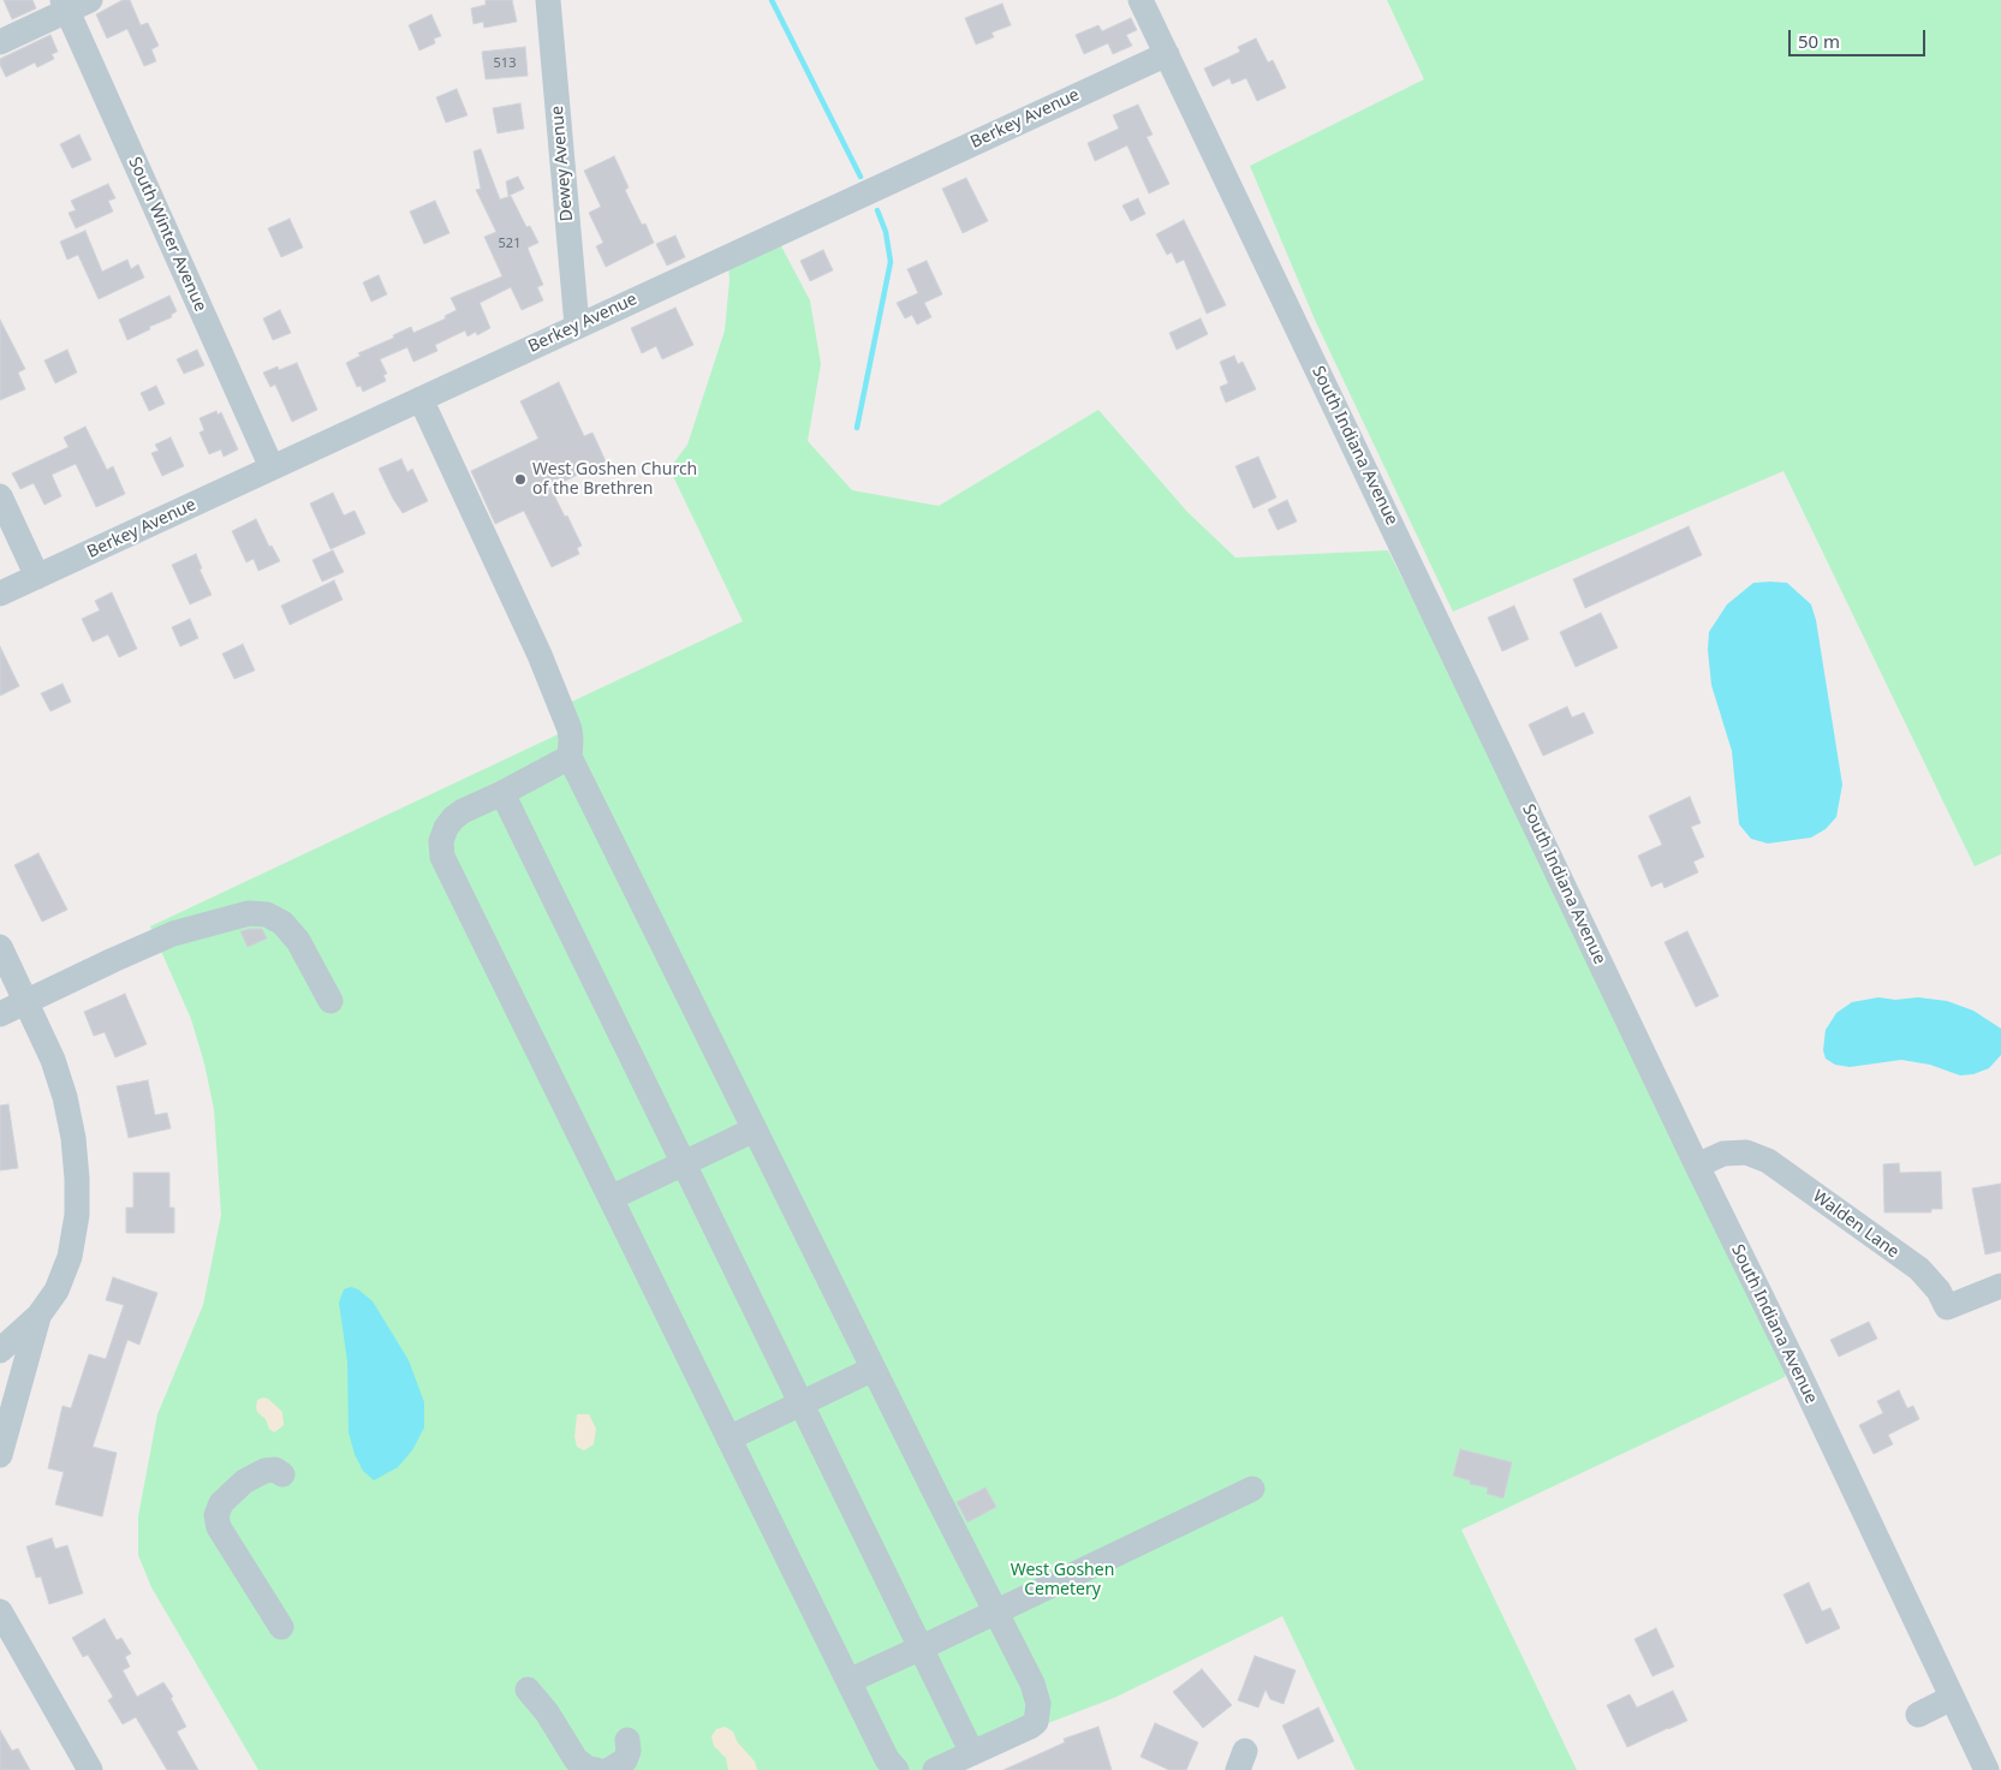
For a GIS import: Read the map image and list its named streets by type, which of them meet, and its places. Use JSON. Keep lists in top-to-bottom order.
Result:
{
  "streets": {
    "street": [
      "Berkey Avenue",
      "Dewey Avenue",
      "South Winter Avenue",
      "South Indiana Avenue",
      "Walden Lane"
    ]
  },
  "crossings": [
    ["Berkey Avenue", "Dewey Avenue"],
    ["Berkey Avenue", "South Winter Avenue"],
    ["Berkey Avenue", "South Indiana Avenue"],
    ["South Indiana Avenue", "Walden Lane"]
  ],
  "parks": ["West Goshen Cemetery"],
  "places": ["West Goshen Church of the Brethren"],
  "house_numbers": ["513", "521"],
  "scale_bar": "50 m"
}
